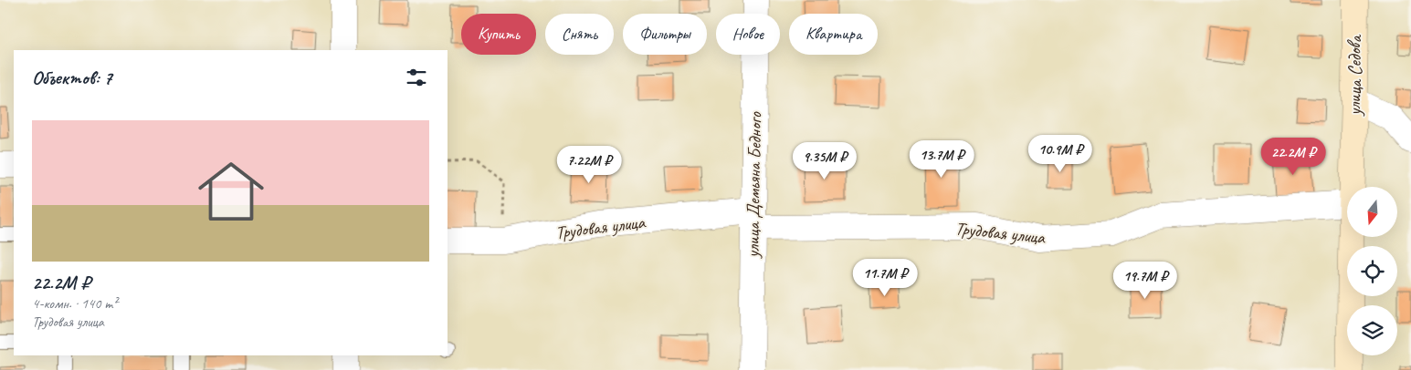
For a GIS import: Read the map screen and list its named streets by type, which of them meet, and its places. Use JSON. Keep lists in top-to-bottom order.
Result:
{
  "streets": {
    "main road": ["улица Седова"],
    "street": ["улица Демьяна Бедного", "Трудовая улица"]
  },
  "crossings": [
    ["улица Демьяна Бедного", "Трудовая улица"]
  ],
  "north": "bottom",
  "page": {
    "chip": [
      "Купить",
      "Снять",
      "Фильтры",
      "Новое",
      "Квартира"
    ],
    "heading": "Объектов: 7",
    "list": [
      {
        "name": "22.2M ₽",
        "note": "4-комн. · 140 m² · Трудовая улица"
      }
    ],
    "price": [
      "10.9M ₽",
      "22.2M ₽",
      "13.7M ₽",
      "9.35M ₽",
      "7.22M ₽",
      "11.7M ₽",
      "19.7M ₽"
    ]
  }
}
